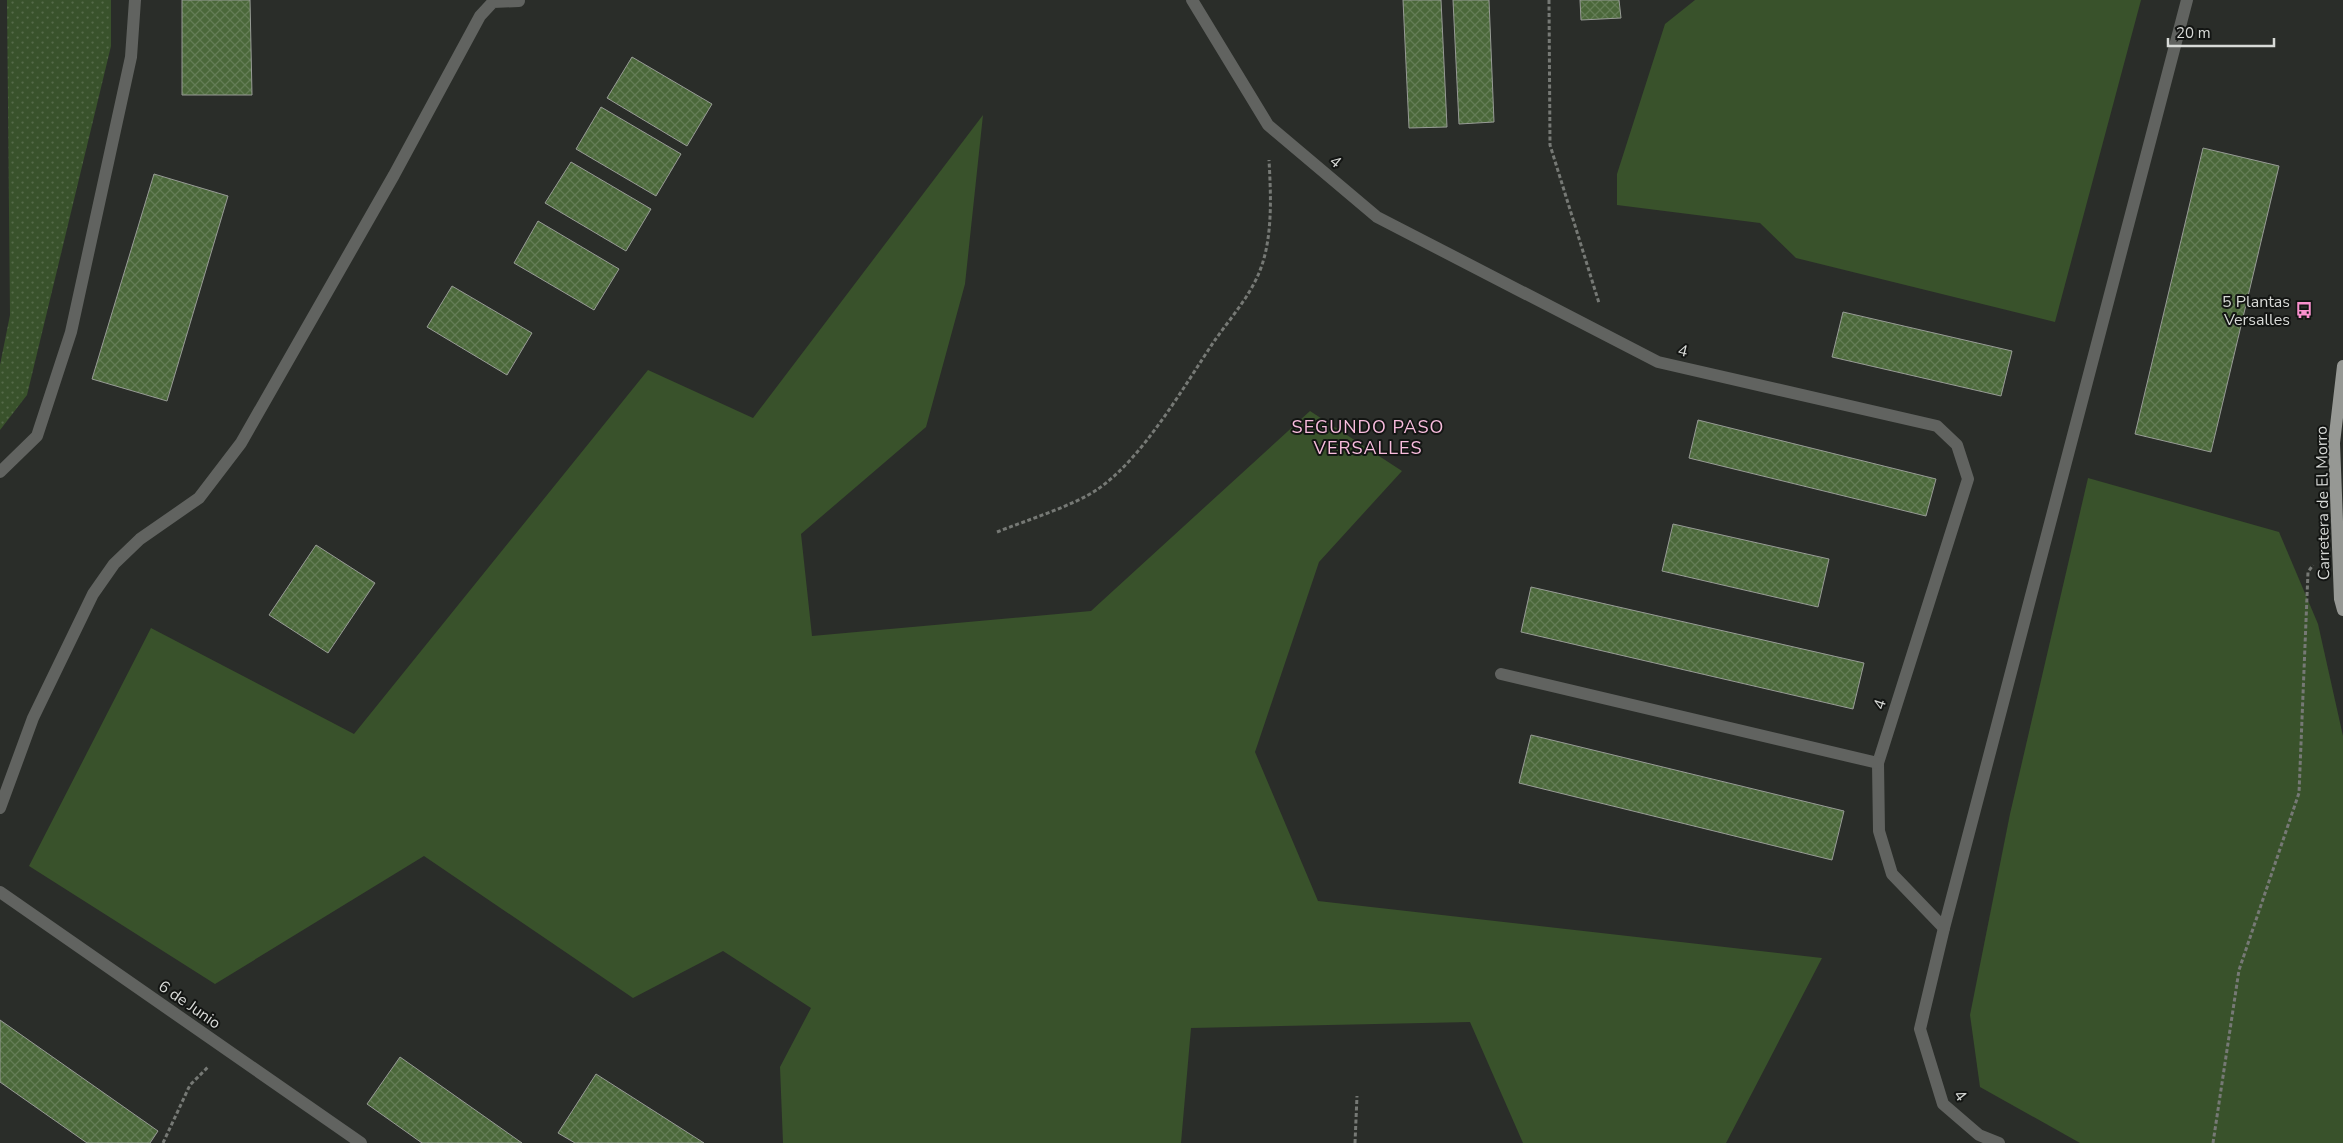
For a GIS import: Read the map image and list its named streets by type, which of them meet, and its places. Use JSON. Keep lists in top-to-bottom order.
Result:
{
  "streets": {
    "main road": ["Carretera de El Morro"],
    "street": ["4", "6 de Junio"]
  },
  "districts": ["SEGUNDO PASO VERSALLES"],
  "places": {
    "bus stop": ["5 Plantas Versalles"]
  },
  "scale_bar": "20 m"
}
